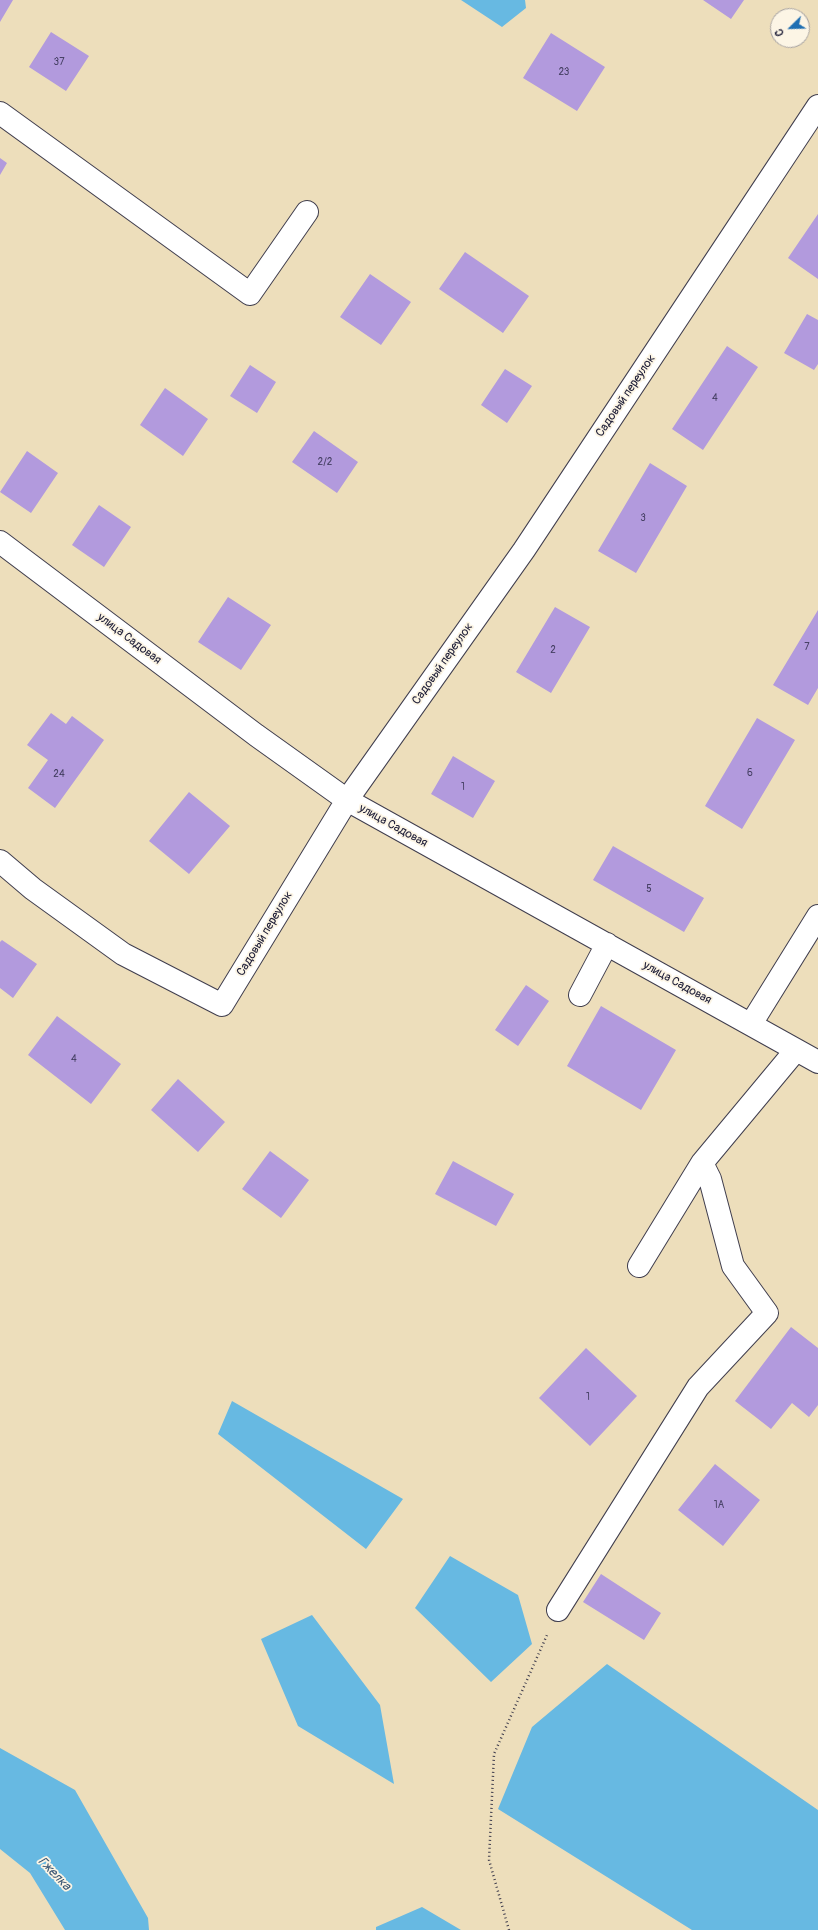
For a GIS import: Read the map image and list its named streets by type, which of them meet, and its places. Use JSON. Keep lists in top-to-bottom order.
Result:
{
  "streets": {
    "street": ["Садовый переулок", "улица Садовая"]
  },
  "crossings": [
    ["Садовый переулок", "улица Садовая"]
  ],
  "water": ["Гжелка"],
  "house_numbers": [
    "37",
    "23",
    "4",
    "2/2",
    "3",
    "7",
    "2",
    "6",
    "24",
    "1",
    "5",
    "4",
    "1",
    "1А"
  ],
  "north": "bottom left"
}
